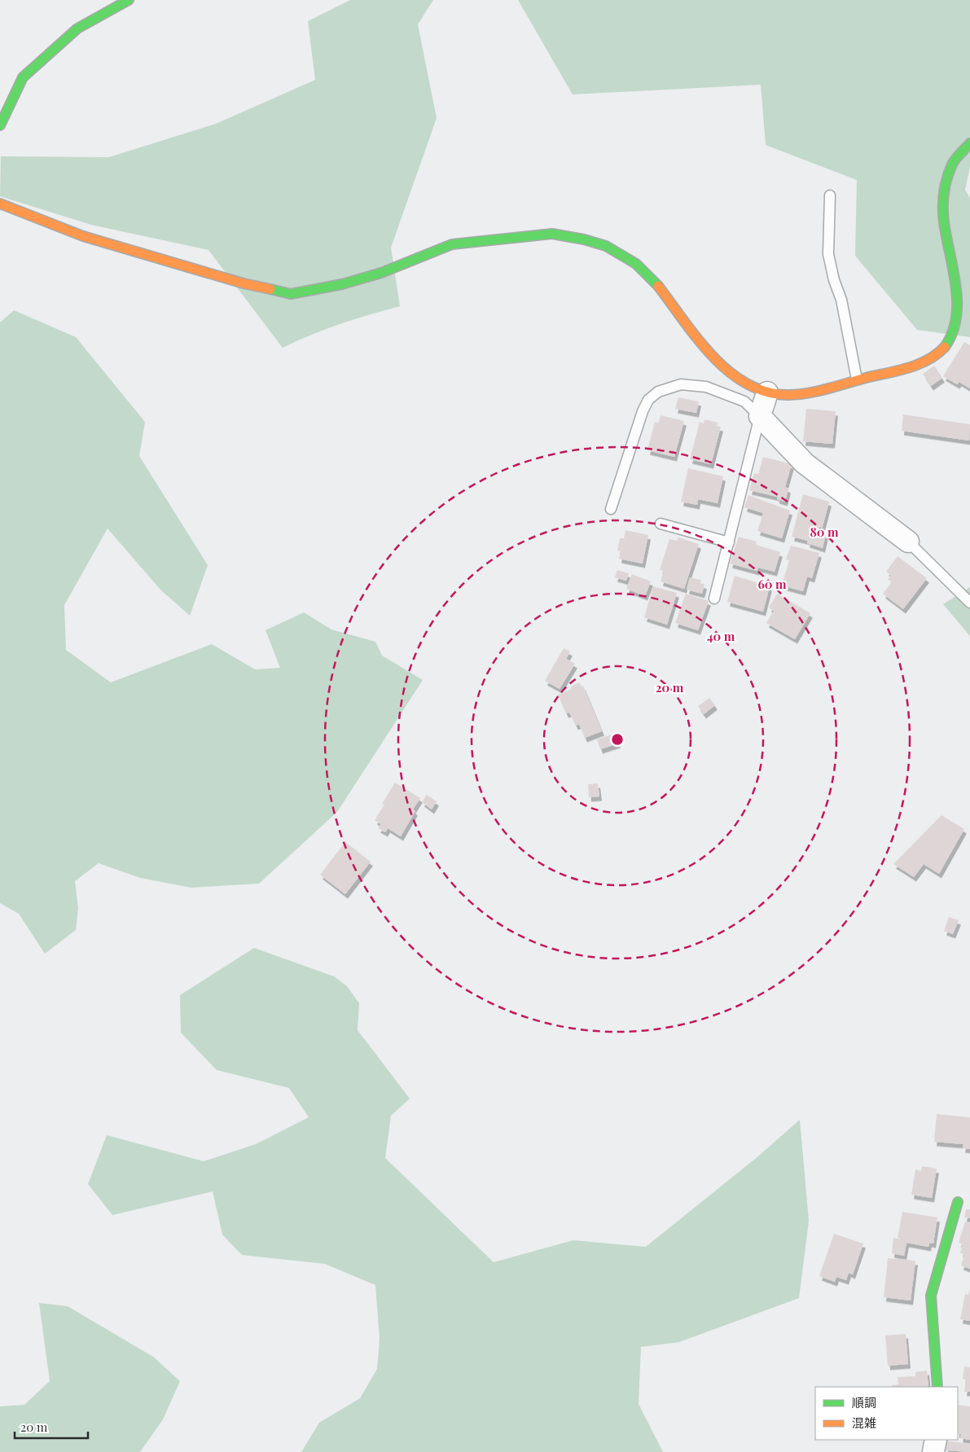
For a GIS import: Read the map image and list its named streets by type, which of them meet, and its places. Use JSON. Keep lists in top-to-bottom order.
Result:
{
  "legend": ["順調", "混雑"],
  "scale_bar": "20 m",
  "rings": [
    "80 m",
    "60 m",
    "40 m",
    "20 m"
  ]
}
